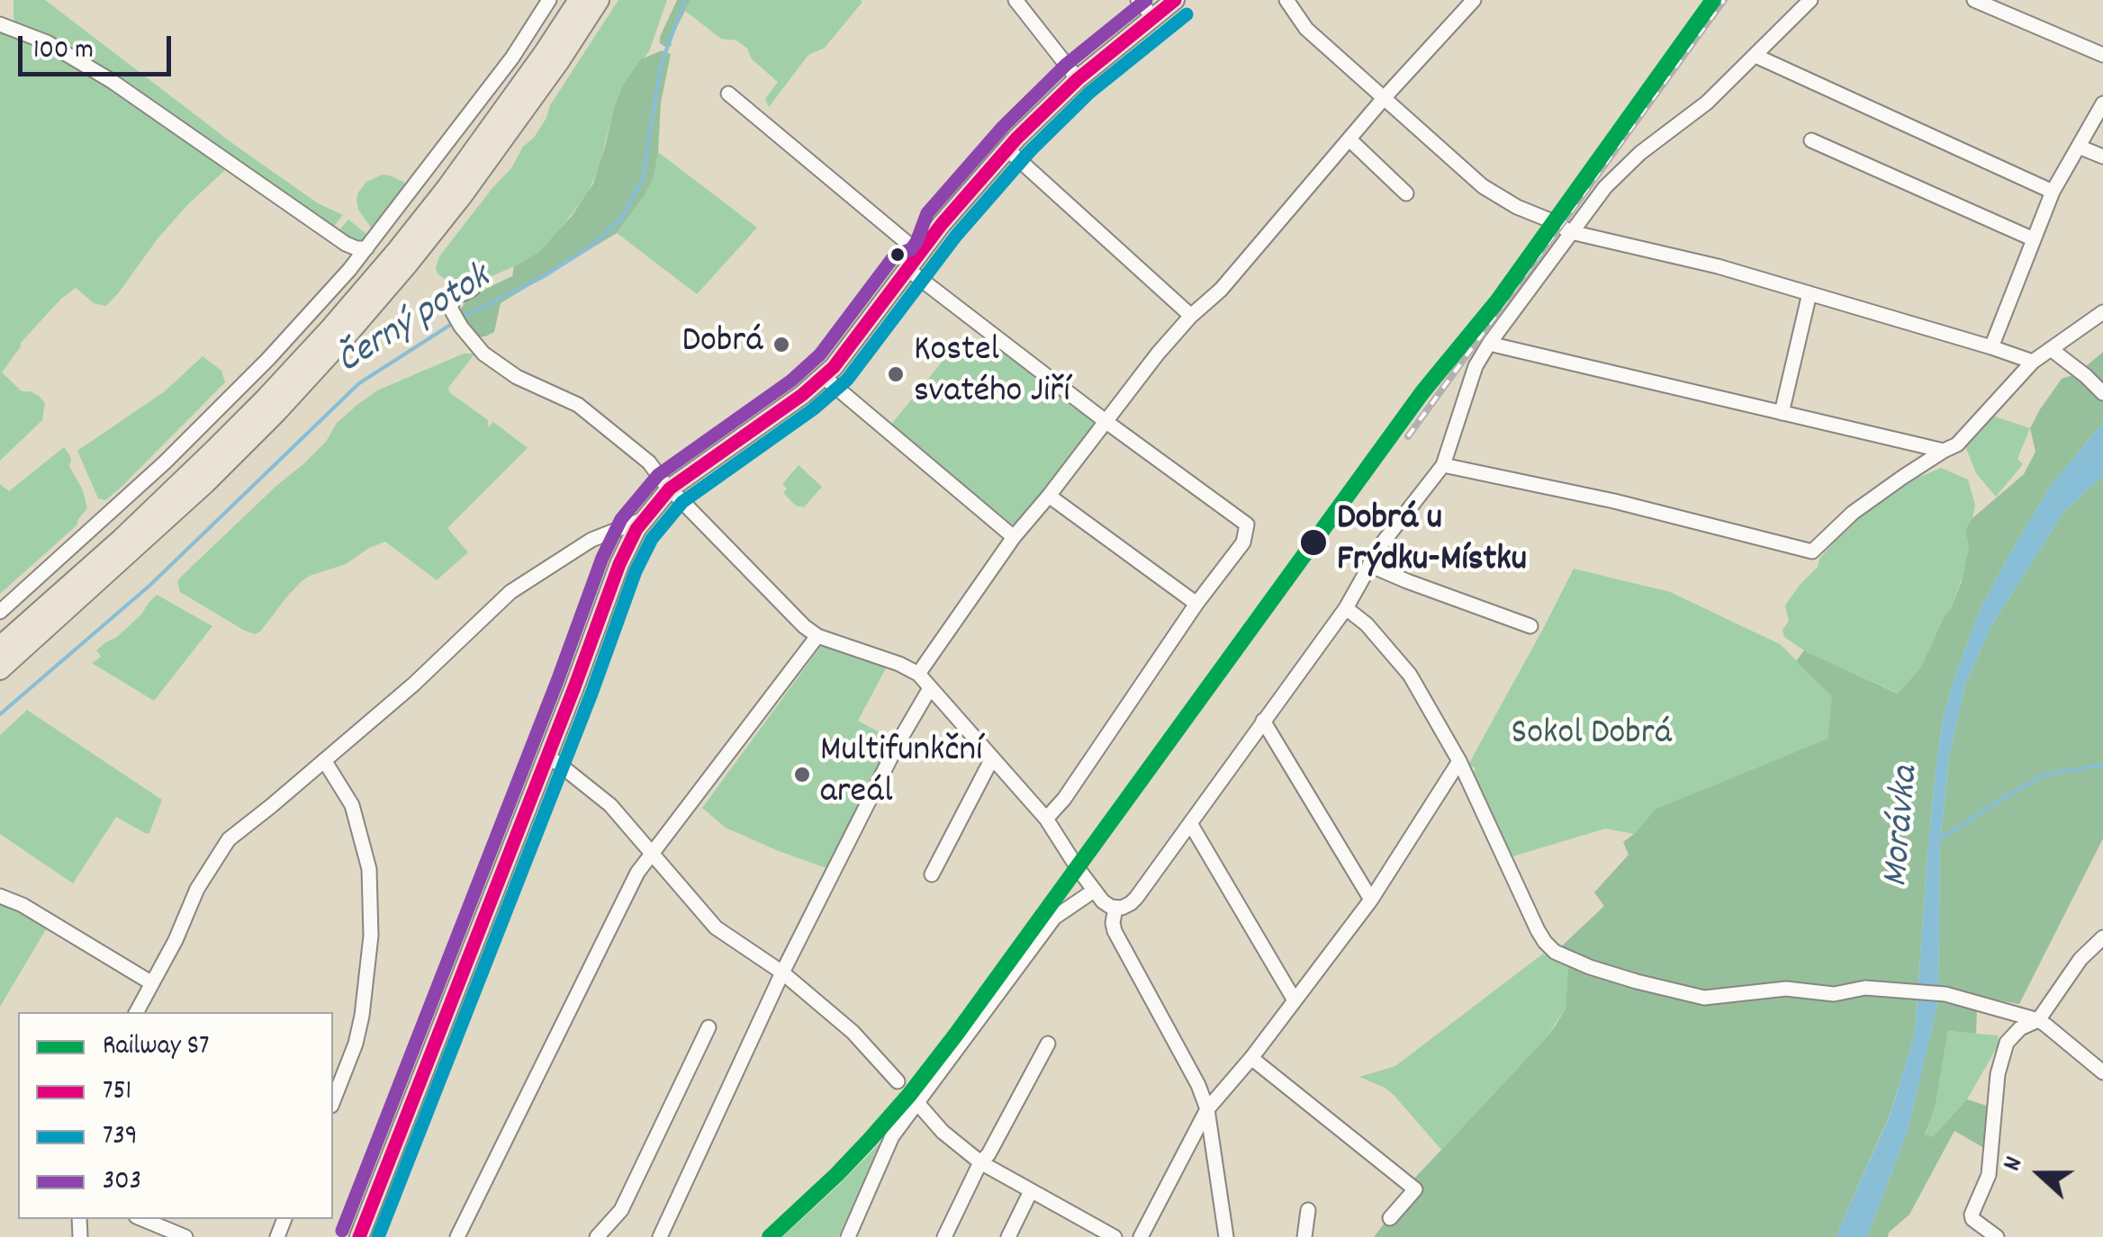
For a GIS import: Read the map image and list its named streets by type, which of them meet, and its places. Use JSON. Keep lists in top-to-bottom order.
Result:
{
  "water": ["Černý potok", "Morávka"],
  "parks": ["Sokol Dobrá"],
  "places": [
    "Dobrá",
    "Kostel svatého Jiří",
    "Dobrá u Frýdku-Místku",
    "Multifunkční areál"
  ],
  "lines": [
    "rail line S7",
    "transit line 751",
    "transit line 303",
    "transit line 739"
  ],
  "legend": [
    "Railway S7",
    "751",
    "739",
    "303"
  ],
  "scale_bar": "100 m",
  "north": "left"
}
